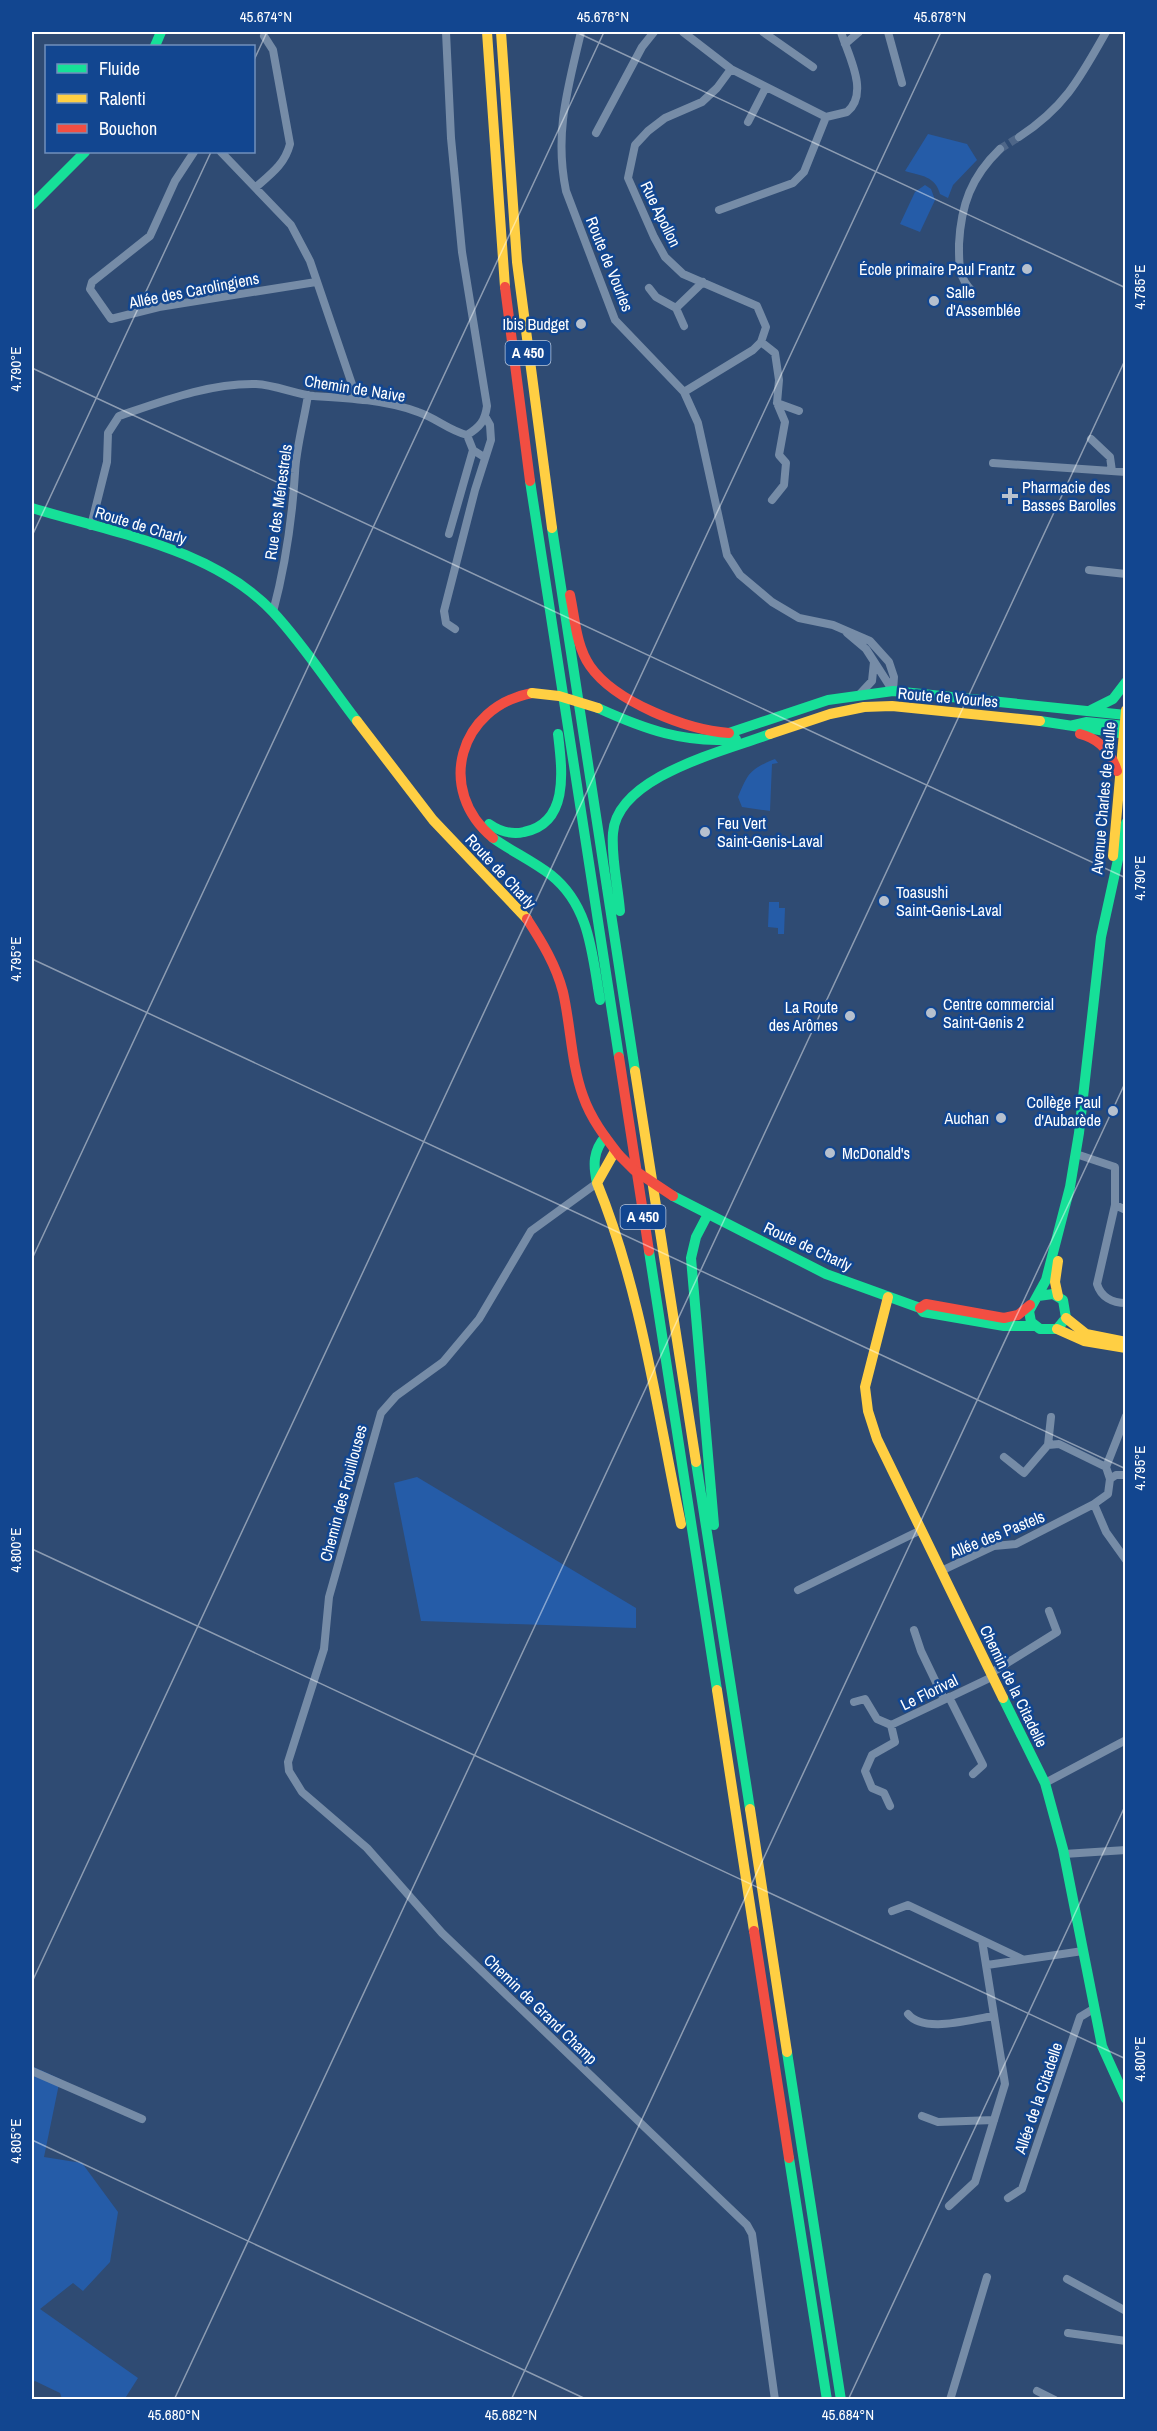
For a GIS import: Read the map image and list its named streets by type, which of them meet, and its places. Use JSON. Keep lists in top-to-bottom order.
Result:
{
  "streets": {
    "main road": [
      "Route de Vourles",
      "A 450",
      "Route de Charly",
      "Avenue Charles de Gaulle",
      "Chemin de la Citadelle"
    ],
    "street": [
      "Rue Apollon",
      "Allée des Carolingiens",
      "Chemin de Naive",
      "Rue des Ménestrels",
      "Chemin des Fouillouses",
      "Allée des Pastels",
      "Le Florival",
      "Chemin de Grand Champ",
      "Allée de la Citadelle"
    ]
  },
  "crossings": [
    ["Route de Vourles", "Avenue Charles de Gaulle"],
    ["Chemin de Naive", "Rue des Ménestrels"],
    ["Chemin de Naive", "Route de Charly"],
    ["Rue des Ménestrels", "Route de Charly"],
    ["Route de Charly", "Avenue Charles de Gaulle"],
    ["Route de Charly", "Chemin de la Citadelle"],
    ["Chemin des Fouillouses", "Chemin de Grand Champ"],
    ["Allée des Pastels", "Chemin de la Citadelle"],
    ["Chemin de la Citadelle", "Le Florival"],
    ["Chemin de la Citadelle", "Allée de la Citadelle"]
  ],
  "places": {
    "other": [
      "École primaire Paul Frantz",
      "Salle d'Assemblée",
      "Ibis Budget",
      "Feu Vert Saint-Genis-Laval",
      "Toasushi Saint-Genis-Laval",
      "Centre commercial Saint-Genis 2",
      "La Route des Arômes",
      "Collège Paul d'Aubarède",
      "Auchan",
      "McDonald's"
    ],
    "health": ["Pharmacie des Basses Barolles"]
  },
  "legend": ["Fluide", "Ralenti", "Bouchon"],
  "coordinates": [
    "45.674°N",
    "45.676°N",
    "45.678°N",
    "4.785°E",
    "4.790°E",
    "4.795°E",
    "4.800°E",
    "4.805°E",
    "45.680°N",
    "45.682°N",
    "45.684°N"
  ]
}
